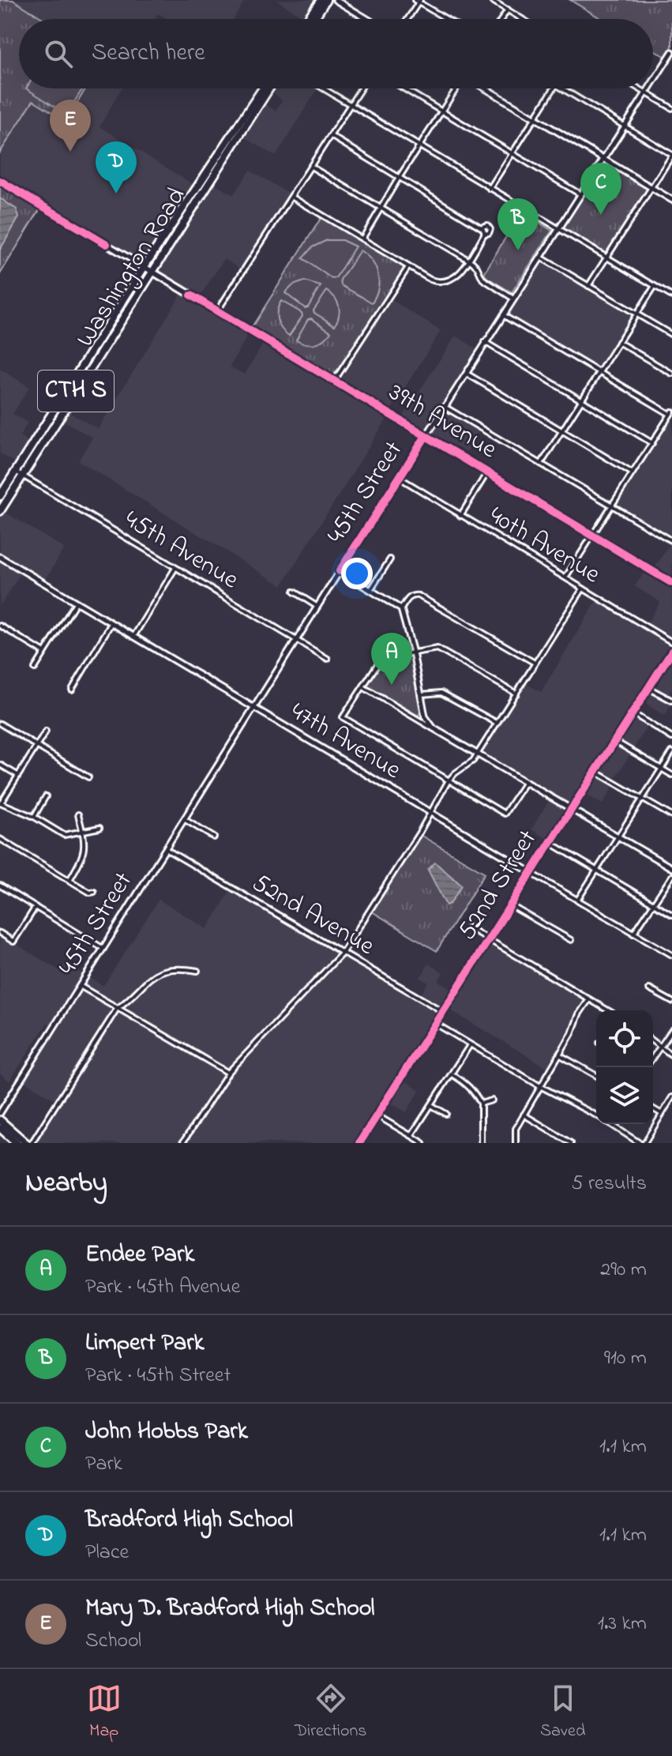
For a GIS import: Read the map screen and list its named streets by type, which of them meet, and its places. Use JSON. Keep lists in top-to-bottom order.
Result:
{
  "streets": {
    "main road": [
      "Washington Road",
      "CTH S",
      "39th Avenue",
      "52nd Street"
    ],
    "street": [
      "45th Street",
      "40th Avenue",
      "45th Avenue",
      "47th Avenue",
      "52nd Avenue"
    ]
  },
  "crossings": [
    ["Washington Road", "39th Avenue"],
    ["Washington Road", "45th Avenue"],
    ["39th Avenue", "45th Street"],
    ["45th Street", "40th Avenue"],
    ["45th Street", "45th Avenue"],
    ["45th Street", "47th Avenue"],
    ["45th Street", "52nd Avenue"],
    ["47th Avenue", "52nd Street"],
    ["52nd Street", "52nd Avenue"]
  ],
  "page": {
    "search": "Search here",
    "pins": [
      "E",
      "D",
      "C",
      "B",
      "A"
    ],
    "heading": ["Nearby", "5 results"],
    "list": [
      {
        "mark": "A",
        "name": "Endee Park",
        "note": "Park · 45th Avenue",
        "value": "290 m"
      },
      {
        "mark": "B",
        "name": "Limpert Park",
        "note": "Park · 45th Street",
        "value": "910 m"
      },
      {
        "mark": "C",
        "name": "John Hobbs Park",
        "note": "Park",
        "value": "1.1 km"
      },
      {
        "mark": "D",
        "name": "Bradford High School",
        "note": "Place",
        "value": "1.1 km"
      },
      {
        "mark": "E",
        "name": "Mary D. Bradford High School",
        "note": "School",
        "value": "1.3 km"
      }
    ],
    "nav": ["Map", "Directions", "Saved"]
  }
}
